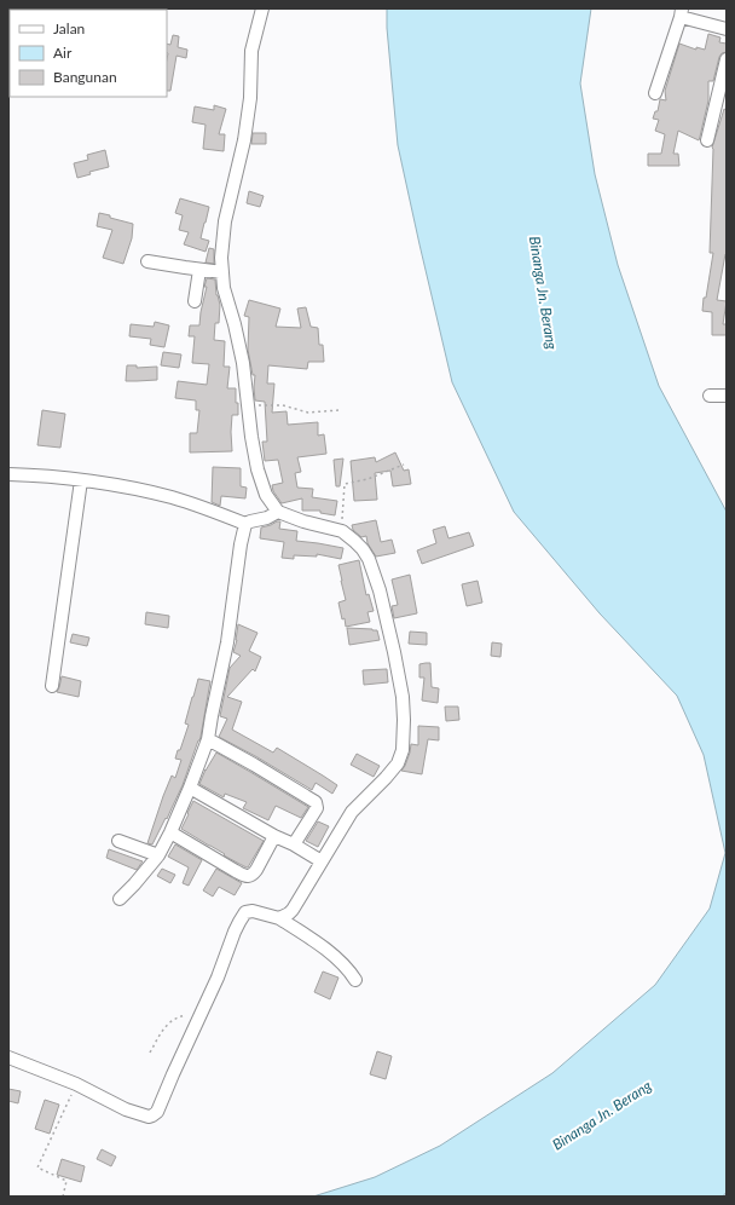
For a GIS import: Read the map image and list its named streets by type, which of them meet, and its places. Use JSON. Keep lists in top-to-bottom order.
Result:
{
  "water": ["Binanga Jn. Berang"],
  "legend": ["Jalan", "Air", "Bangunan"]
}
